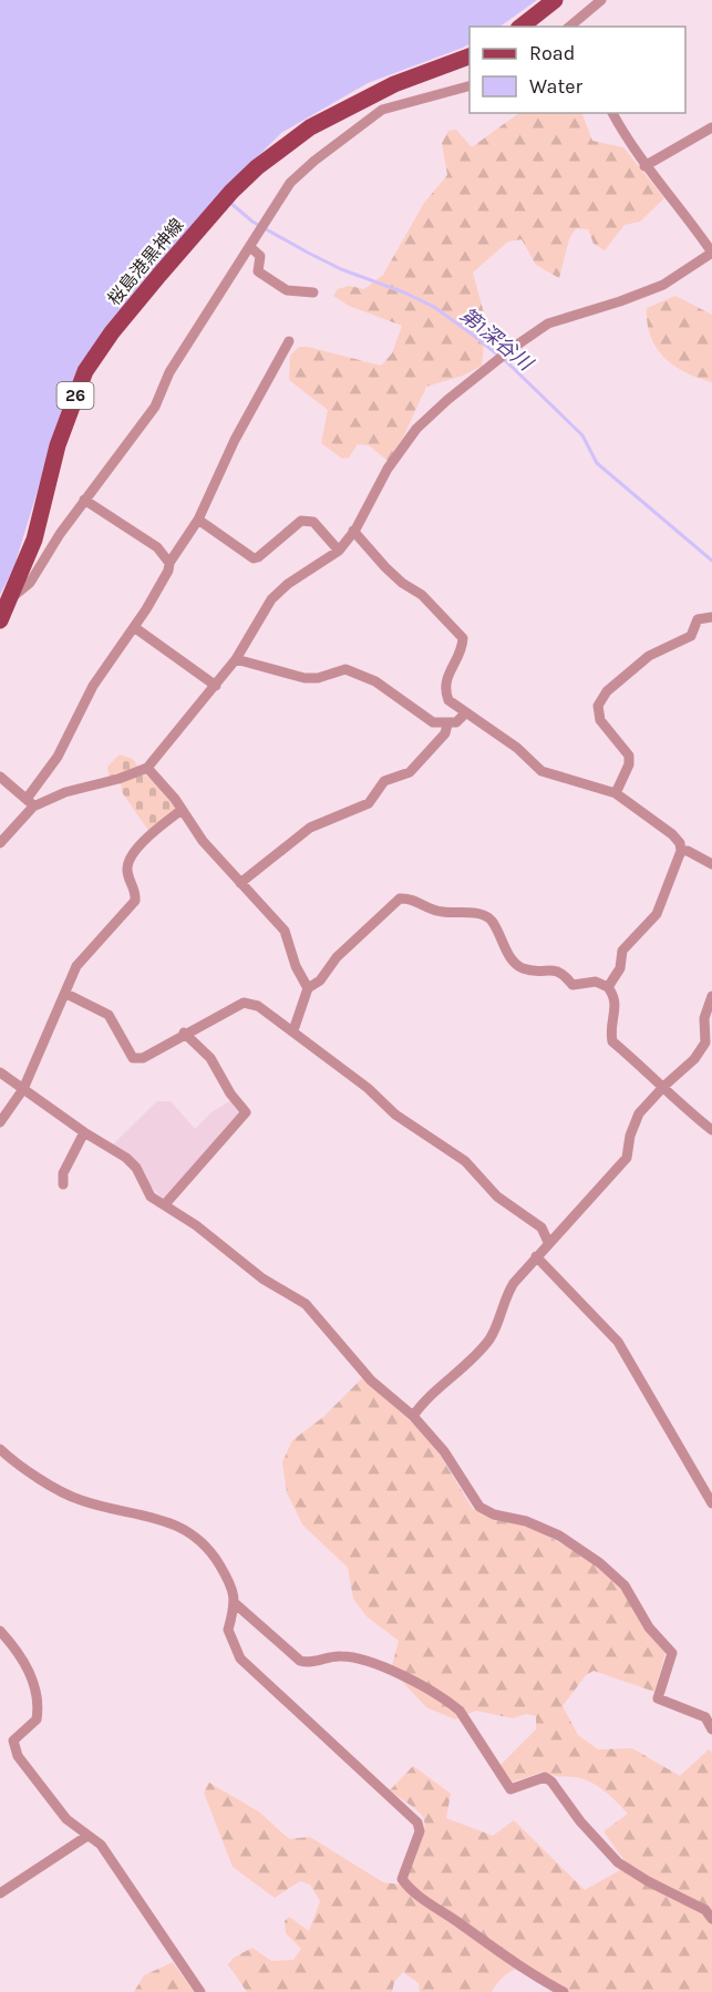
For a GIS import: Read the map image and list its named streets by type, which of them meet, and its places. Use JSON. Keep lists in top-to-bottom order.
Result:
{
  "streets": {
    "main road": ["桜島港黒神線", "26"]
  },
  "water": ["第1深谷川"],
  "legend": ["Road", "Water"]
}
